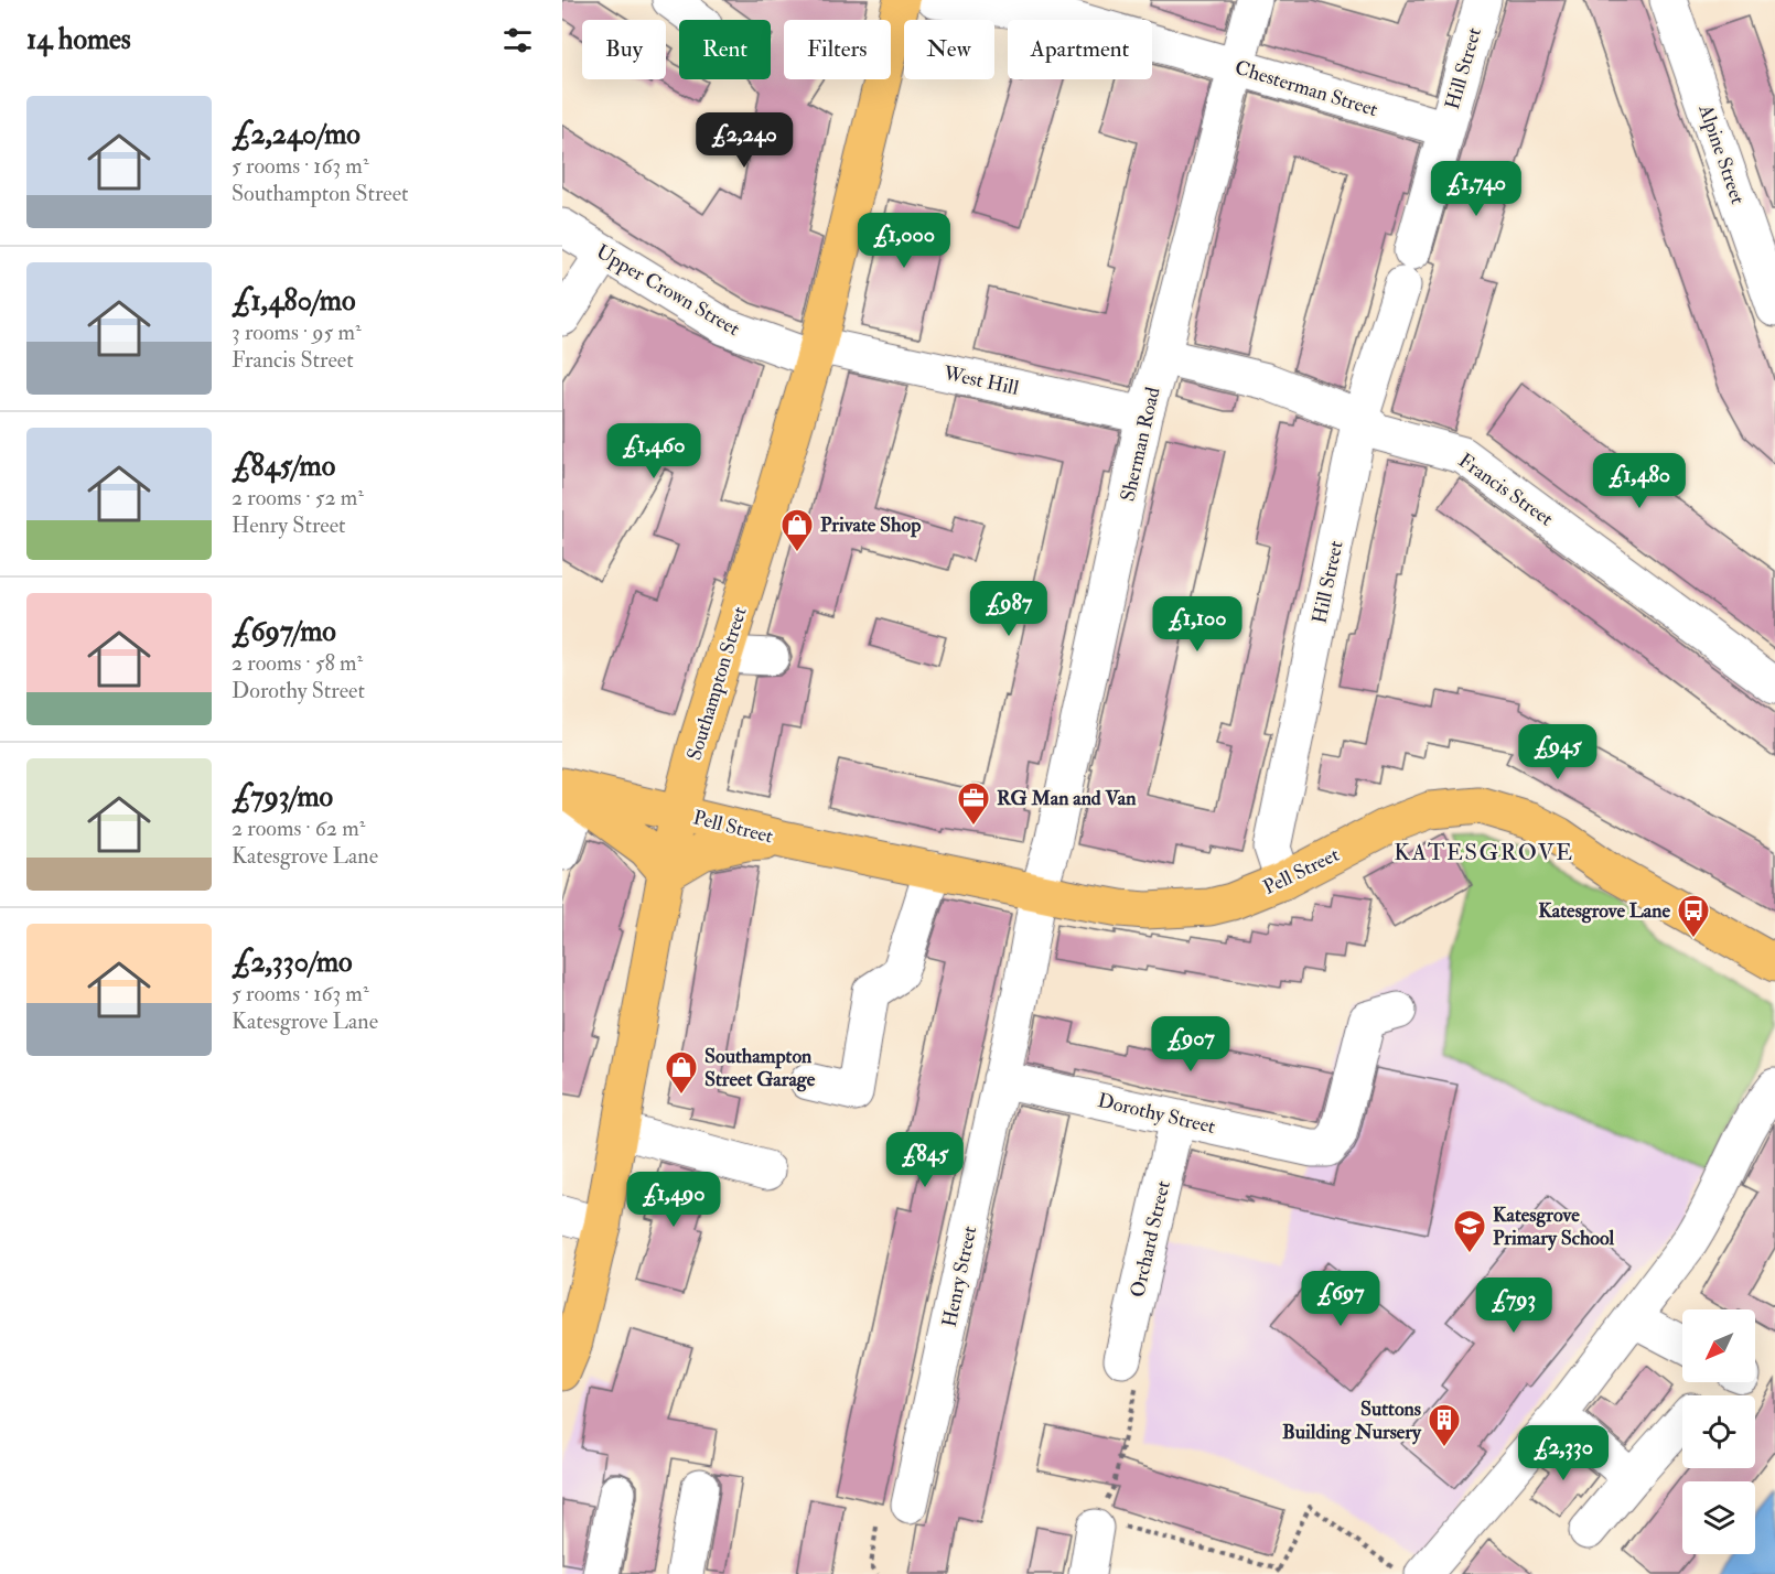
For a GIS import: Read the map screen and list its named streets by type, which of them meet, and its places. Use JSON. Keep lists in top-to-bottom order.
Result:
{
  "streets": {
    "main road": ["Southampton Street", "Pell Street"],
    "street": [
      "Hill Street",
      "Chesterman Street",
      "Alpine Street",
      "Upper Crown Street",
      "West Hill",
      "Sherman Road",
      "Francis Street",
      "Dorothy Street",
      "Orchard Street",
      "Henry Street"
    ]
  },
  "crossings": [
    ["Hill Street", "Chesterman Street"],
    ["Hill Street", "Francis Street"],
    ["Hill Street", "Pell Street"],
    ["Chesterman Street", "Sherman Road"],
    ["Upper Crown Street", "West Hill"],
    ["Upper Crown Street", "Southampton Street"],
    ["West Hill", "Sherman Road"],
    ["West Hill", "Southampton Street"],
    ["Sherman Road", "Francis Street"],
    ["Sherman Road", "Pell Street"],
    ["Sherman Road", "Henry Street"],
    ["Southampton Street", "Pell Street"],
    ["Pell Street", "Henry Street"],
    ["Dorothy Street", "Orchard Street"],
    ["Dorothy Street", "Henry Street"]
  ],
  "districts": ["KATESGROVE"],
  "places": {
    "shop": ["Private Shop", "Southampton Street Garage"],
    "office": ["RG Man and Van"],
    "bus stop": ["Katesgrove Lane"],
    "school or university": ["Katesgrove Primary School"],
    "building": ["Suttons Building Nursery"]
  },
  "north": "bottom left",
  "page": {
    "heading": "14 homes",
    "chip": [
      "Buy",
      "Rent",
      "Filters",
      "New",
      "Apartment"
    ],
    "list": [
      {
        "name": "£2,240/mo",
        "note": "5 rooms · 163 m² · Southampton Street"
      },
      {
        "name": "£1,480/mo",
        "note": "3 rooms · 95 m² · Francis Street"
      },
      {
        "name": "£845/mo",
        "note": "2 rooms · 52 m² · Henry Street"
      },
      {
        "name": "£697/mo",
        "note": "2 rooms · 58 m² · Dorothy Street"
      },
      {
        "name": "£793/mo",
        "note": "2 rooms · 62 m² · Katesgrove Lane"
      },
      {
        "name": "£2,330/mo",
        "note": "5 rooms · 163 m² · Katesgrove Lane"
      }
    ],
    "price": [
      "£2,240",
      "£1,740",
      "£1,000",
      "£1,460",
      "£1,480",
      "£987",
      "£1,100",
      "£945",
      "£907",
      "£845",
      "£1,490",
      "£697",
      "£793",
      "£2,330"
    ]
  }
}
